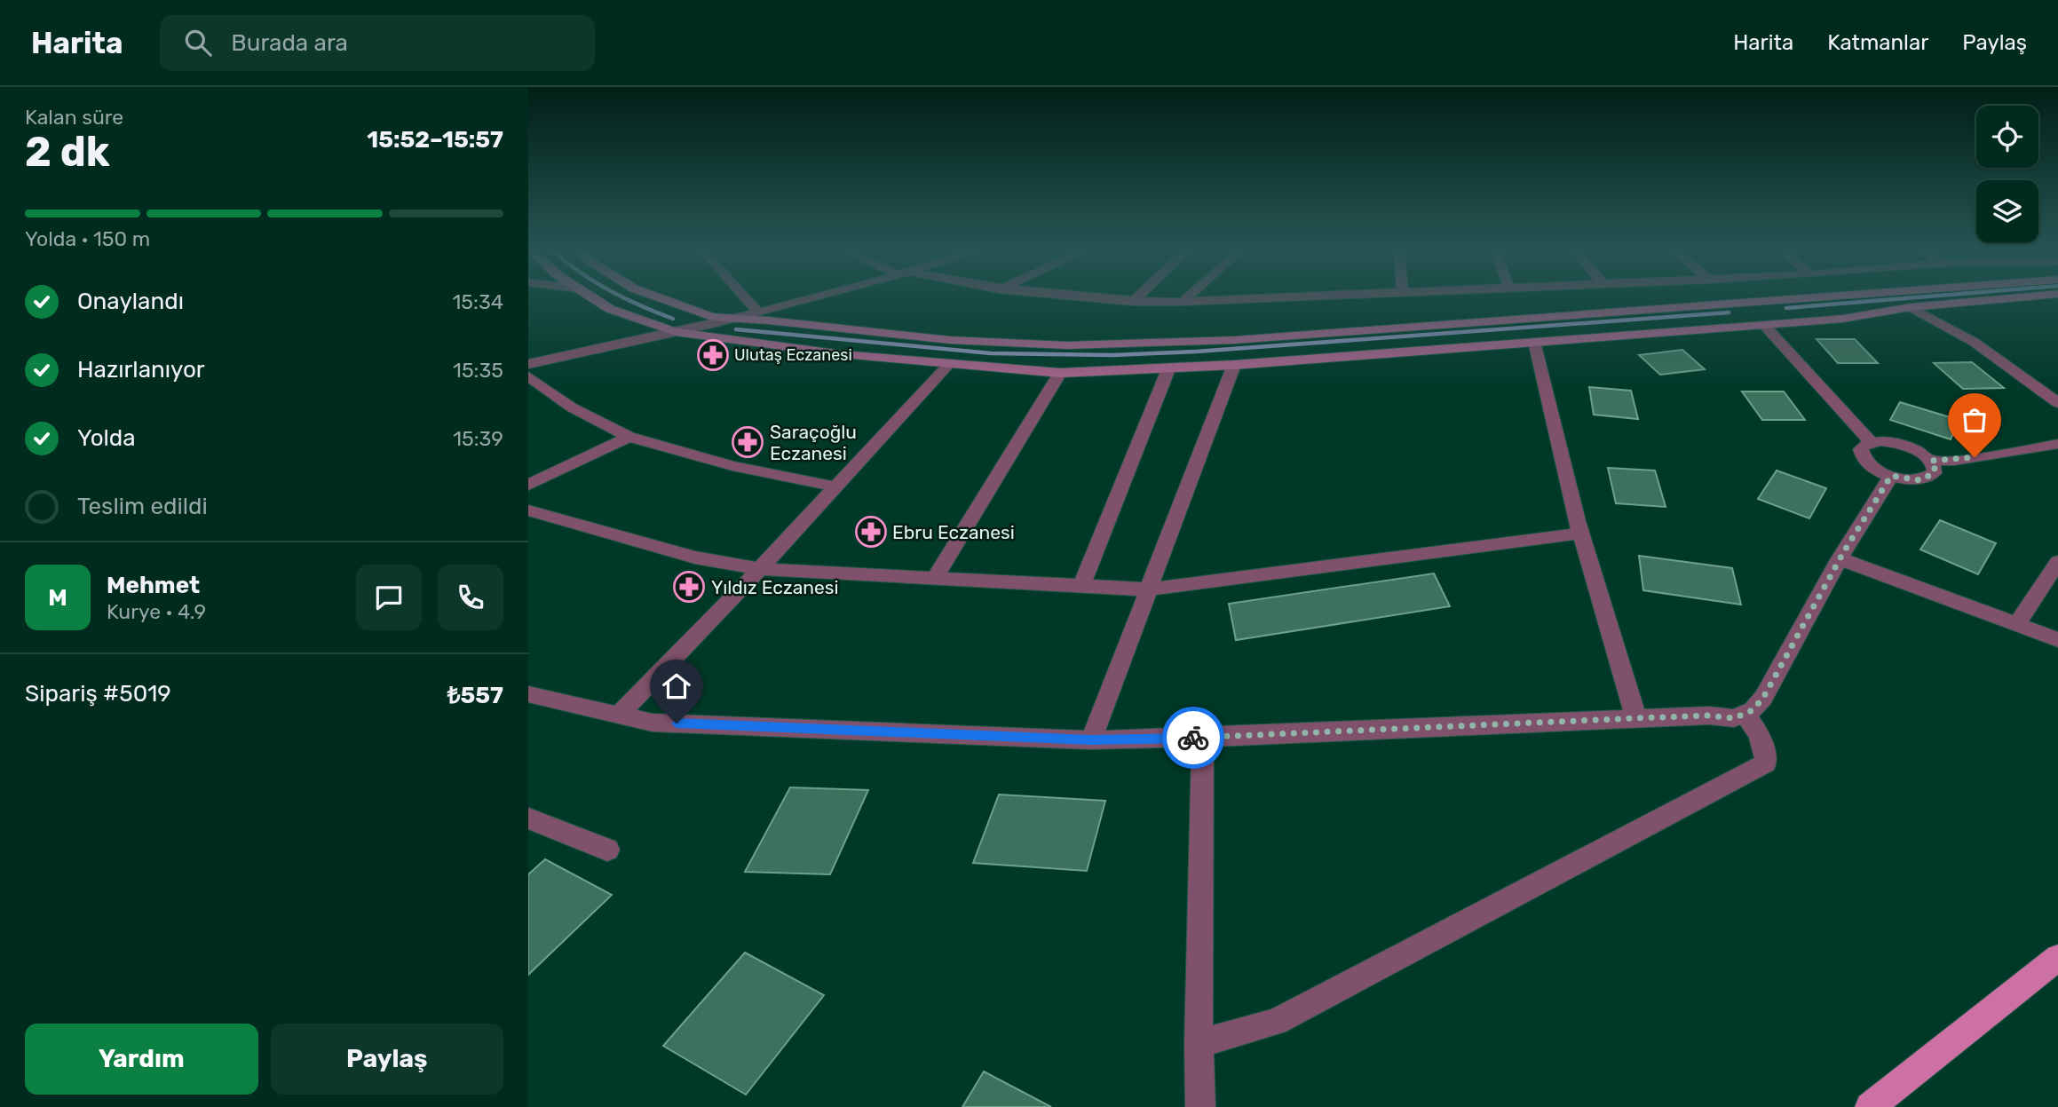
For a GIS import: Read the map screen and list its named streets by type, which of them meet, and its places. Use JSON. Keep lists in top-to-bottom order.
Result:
{
  "places": {
    "pharmacy": [
      "Ulutaş Eczanesi",
      "Saraçoğlu Eczanesi",
      "Ebru Eczanesi",
      "Yıldız Eczanesi"
    ]
  },
  "page": {
    "header": "Harita",
    "search": "Burada ara",
    "nav": ["Harita", "Katmanlar", "Paylaş"],
    "heading": ["2 dk", "Kalan süre", "15:52–15:57"],
    "panel": [
      "Mehmet",
      "Kurye · 4.9",
      "Sipariş #5019",
      "₺557"
    ],
    "bar": "Yolda · 150 m",
    "list": [
      ["Onaylandı", "15:34"],
      ["Hazırlanıyor", "15:35"],
      ["Yolda", "15:39"],
      "Teslim edildi"
    ],
    "round": "M",
    "buttons": ["Yardım", "Paylaş"]
  }
}
